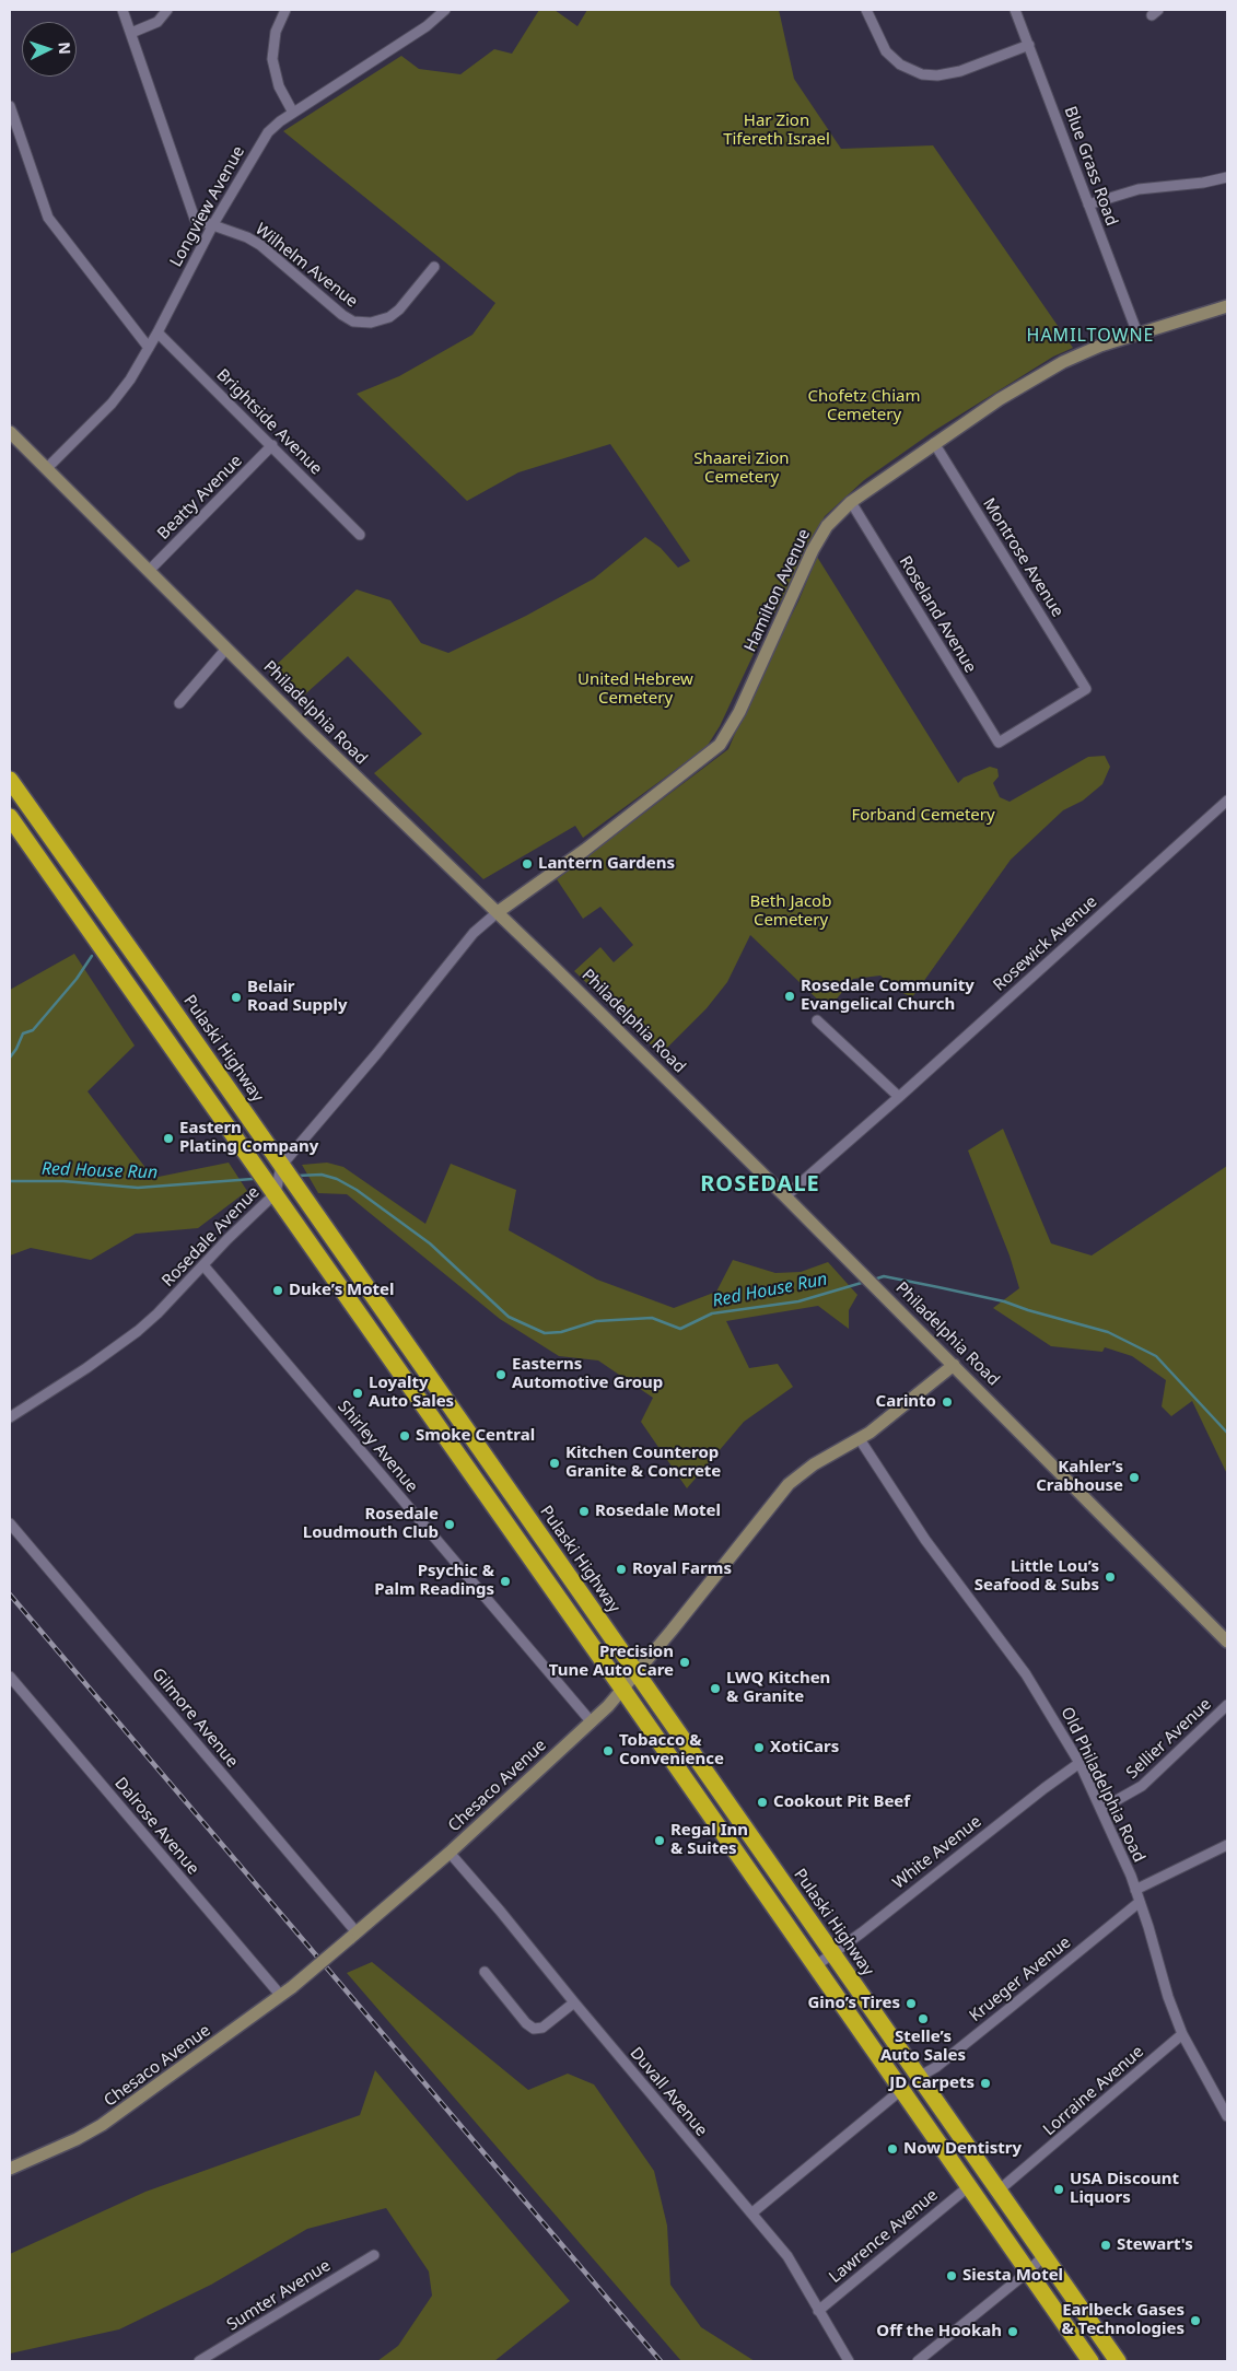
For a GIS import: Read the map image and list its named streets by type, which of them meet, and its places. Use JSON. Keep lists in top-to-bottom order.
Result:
{
  "streets": {
    "highway": ["Pulaski Highway"],
    "street": [
      "Blue Grass Road",
      "Longview Avenue",
      "Wilhelm Avenue",
      "Brightside Avenue",
      "Beatty Avenue",
      "Montrose Avenue",
      "Hamilton Avenue",
      "Roseland Avenue",
      "Philadelphia Road",
      "Rosewick Avenue",
      "Rosedale Avenue",
      "Shirley Avenue",
      "Gilmore Avenue",
      "Sellier Avenue",
      "Old Philadelphia Road",
      "Chesaco Avenue",
      "Dalrose Avenue",
      "White Avenue",
      "Krueger Avenue",
      "Lorraine Avenue",
      "Duvall Avenue",
      "Lawrence Avenue",
      "Sumter Avenue"
    ]
  },
  "crossings": [
    ["Blue Grass Road", "Hamilton Avenue"],
    ["Longview Avenue", "Wilhelm Avenue"],
    ["Longview Avenue", "Brightside Avenue"],
    ["Longview Avenue", "Philadelphia Road"],
    ["Brightside Avenue", "Beatty Avenue"],
    ["Beatty Avenue", "Philadelphia Road"],
    ["Montrose Avenue", "Hamilton Avenue"],
    ["Montrose Avenue", "Roseland Avenue"],
    ["Hamilton Avenue", "Roseland Avenue"],
    ["Hamilton Avenue", "Philadelphia Road"],
    ["Hamilton Avenue", "Rosedale Avenue"],
    ["Philadelphia Road", "Rosewick Avenue"],
    ["Philadelphia Road", "Rosedale Avenue"],
    ["Philadelphia Road", "Chesaco Avenue"],
    ["Pulaski Highway", "Rosedale Avenue"],
    ["Pulaski Highway", "Chesaco Avenue"],
    ["Pulaski Highway", "White Avenue"],
    ["Pulaski Highway", "Krueger Avenue"],
    ["Pulaski Highway", "Lorraine Avenue"],
    ["Rosedale Avenue", "Shirley Avenue"],
    ["Shirley Avenue", "Chesaco Avenue"],
    ["Gilmore Avenue", "Chesaco Avenue"],
    ["Sellier Avenue", "Old Philadelphia Road"],
    ["Old Philadelphia Road", "Chesaco Avenue"],
    ["Old Philadelphia Road", "White Avenue"],
    ["Old Philadelphia Road", "Krueger Avenue"],
    ["Old Philadelphia Road", "Lorraine Avenue"],
    ["Chesaco Avenue", "Dalrose Avenue"],
    ["Chesaco Avenue", "Duvall Avenue"],
    ["Duvall Avenue", "Lawrence Avenue"]
  ],
  "districts": ["HAMILTOWNE", "ROSEDALE"],
  "water": ["Red House Run"],
  "parks": [
    "Har Zion Tifereth Israel",
    "Chofetz Chiam Cemetery",
    "Shaarei Zion Cemetery",
    "United Hebrew Cemetery",
    "Forband Cemetery",
    "Beth Jacob Cemetery"
  ],
  "places": [
    "Lantern Gardens",
    "Rosedale Community Evangelical Church",
    "Belair Road Supply",
    "Eastern Plating Company",
    "Duke’s Motel",
    "Easterns Automotive Group",
    "Loyalty Auto Sales",
    "Carinto",
    "Smoke Central",
    "Kitchen Counterop Granite & Concrete",
    "Kahler’s Crabhouse",
    "Rosedale Motel",
    "Rosedale Loudmouth Club",
    "Royal Farms",
    "Little Lou’s Seafood & Subs",
    "Psychic & Palm Readings",
    "Precision Tune Auto Care",
    "LWQ Kitchen & Granite",
    "XotiCars",
    "Tobacco & Convenience",
    "Cookout Pit Beef",
    "Regal Inn & Suites",
    "Gino’s Tires",
    "Stelle’s Auto Sales",
    "JD Carpets",
    "Now Dentistry",
    "USA Discount Liquors",
    "Stewart's",
    "Siesta Motel",
    "Earlbeck Gases & Technologies",
    "Off the Hookah"
  ],
  "north": "right"
}
